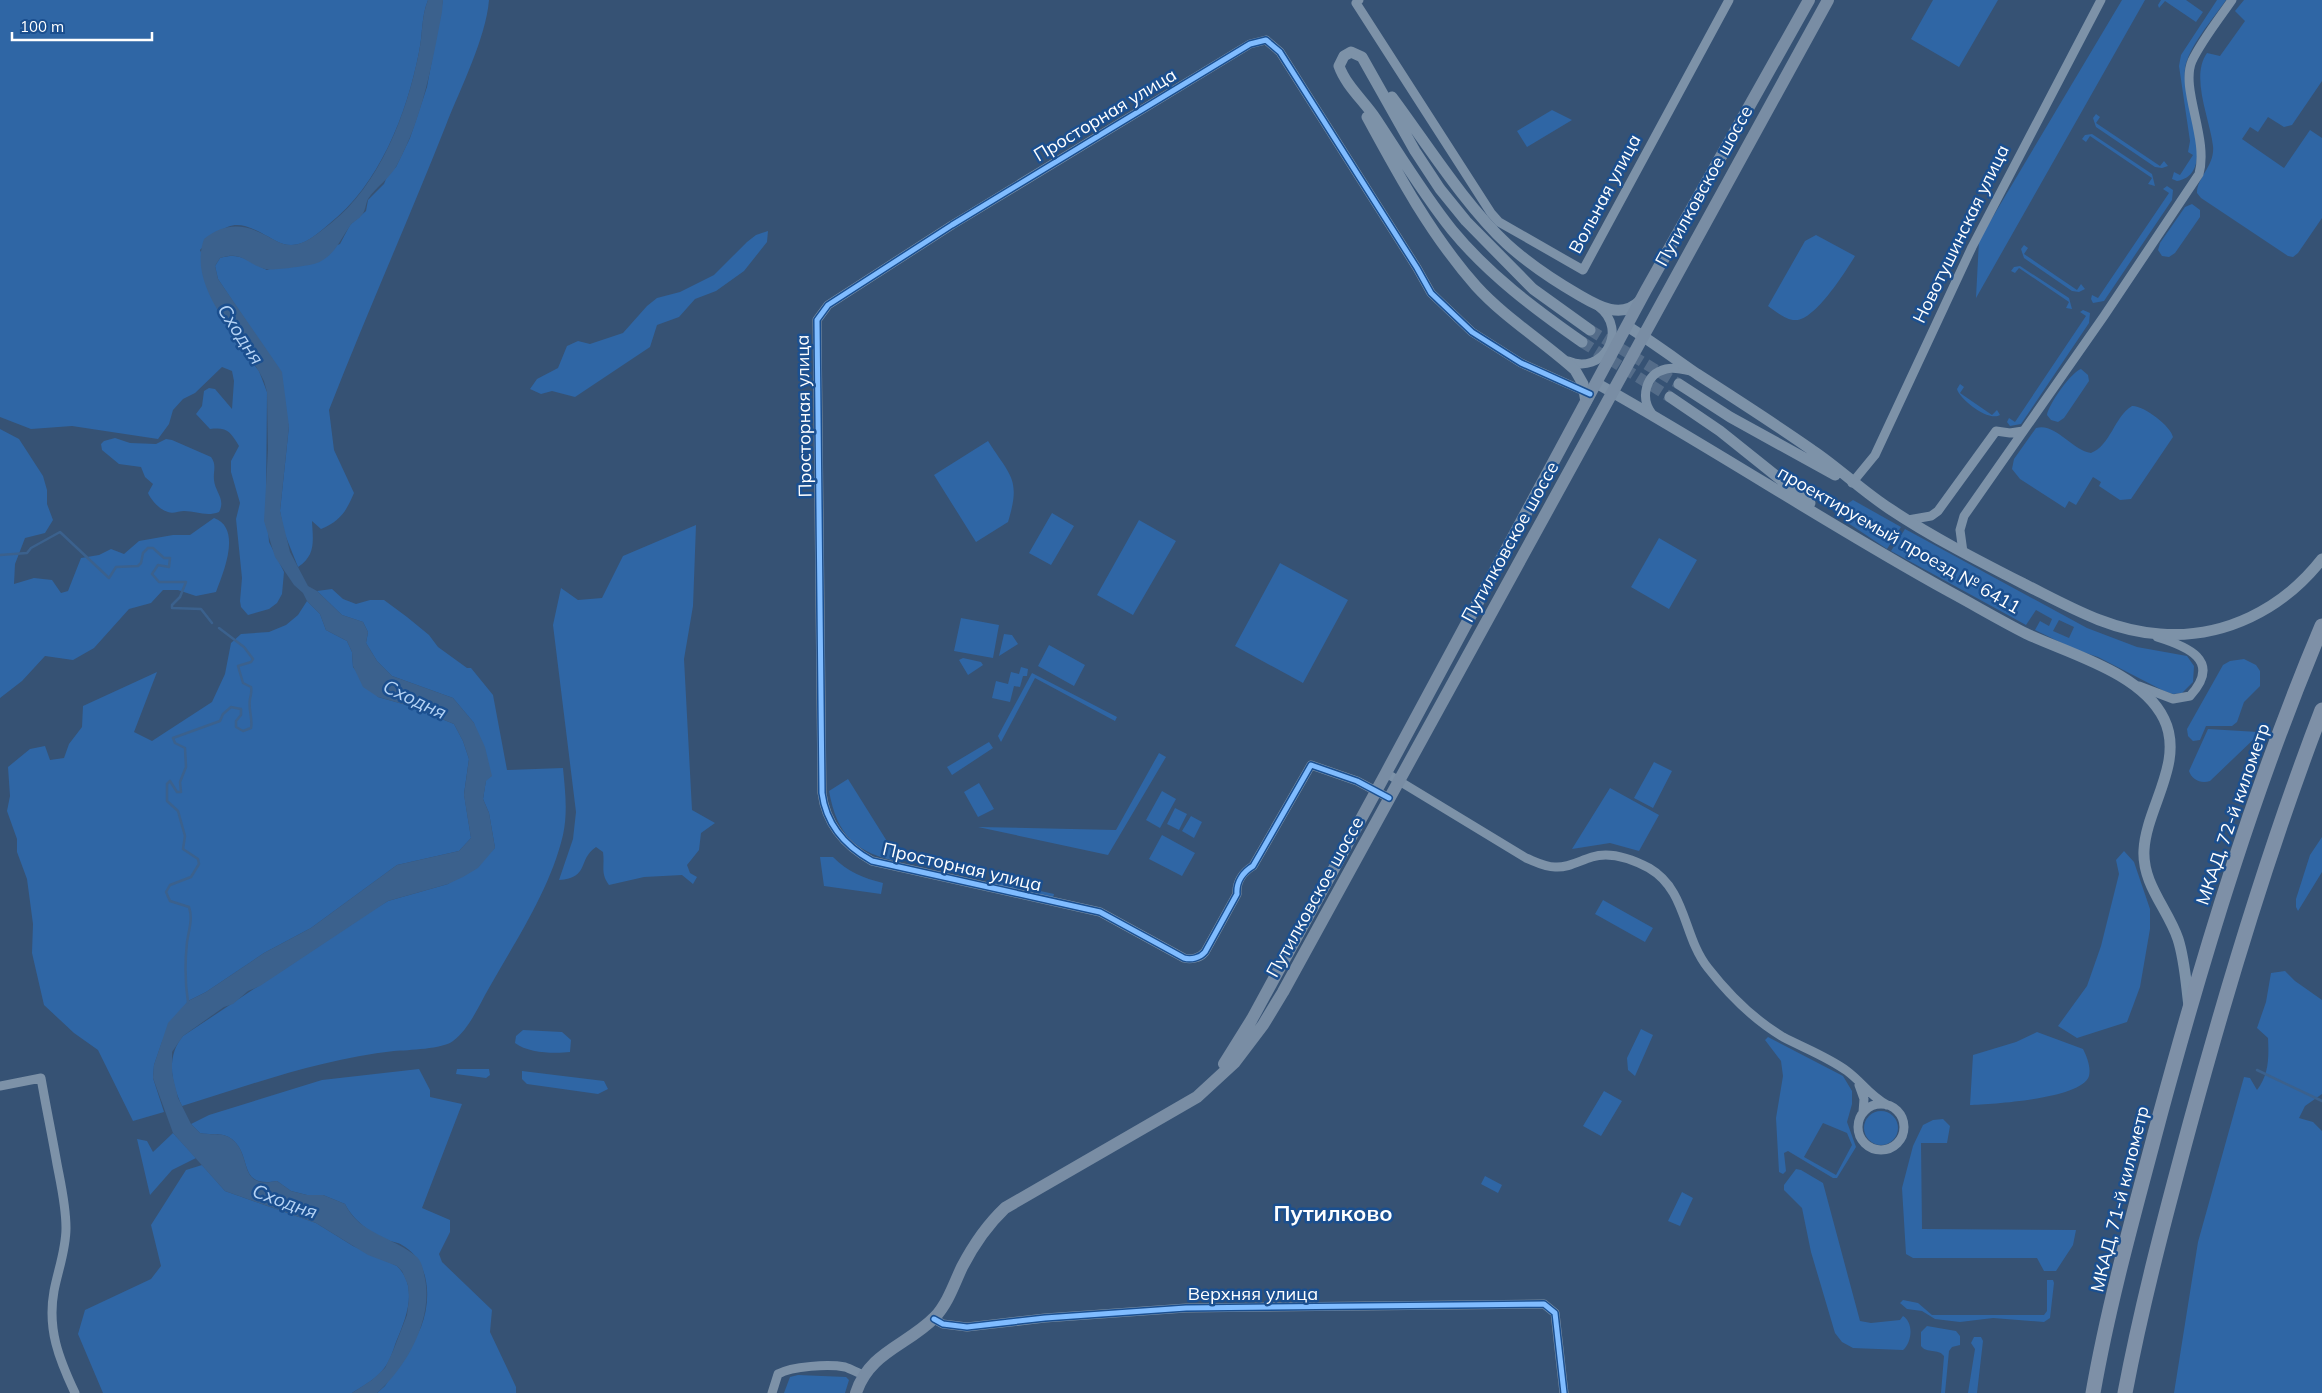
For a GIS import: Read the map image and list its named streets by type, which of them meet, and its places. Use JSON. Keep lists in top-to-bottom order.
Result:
{
  "streets": {
    "highway": ["МКАД, 72-й километр", "МКАД, 71-й километр"],
    "main road": ["Путилковское шоссе"],
    "street": [
      "Просторная улица",
      "Вольная улица",
      "Новотушинская улица",
      "проектируемый проезд № 6411",
      "Верхняя улица"
    ]
  },
  "crossings": [
    ["Просторная улица", "Путилковское шоссе"],
    ["Путилковское шоссе", "проектируемый проезд № 6411"],
    ["Путилковское шоссе", "Верхняя улица"],
    ["Новотушинская улица", "проектируемый проезд № 6411"],
    ["проектируемый проезд № 6411", "МКАД, 72-й километр"],
    ["проектируемый проезд № 6411", "МКАД, 71-й километр"],
    ["МКАД, 72-й километр", "МКАД, 71-й километр"]
  ],
  "districts": ["Путилково"],
  "water": ["Сходня"],
  "scale_bar": "100 m"
}
